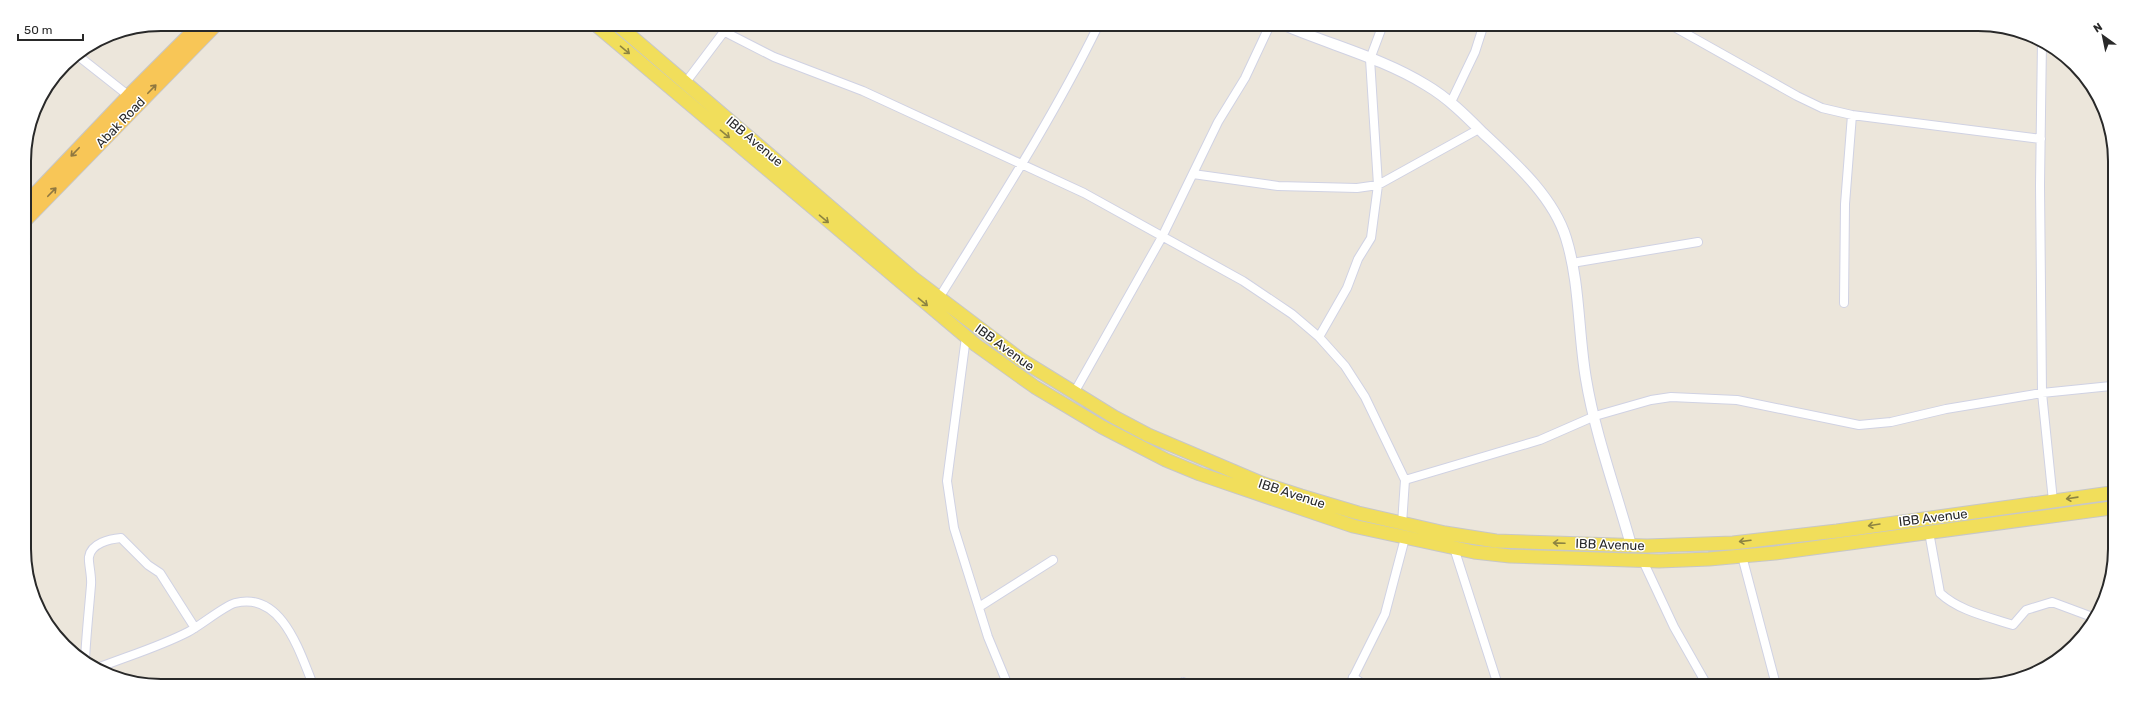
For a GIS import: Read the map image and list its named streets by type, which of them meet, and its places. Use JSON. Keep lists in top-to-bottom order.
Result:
{
  "streets": {
    "highway": ["Abak Road"],
    "main road": ["IBB Avenue"]
  },
  "scale_bar": "50 m",
  "north": "top left"
}
